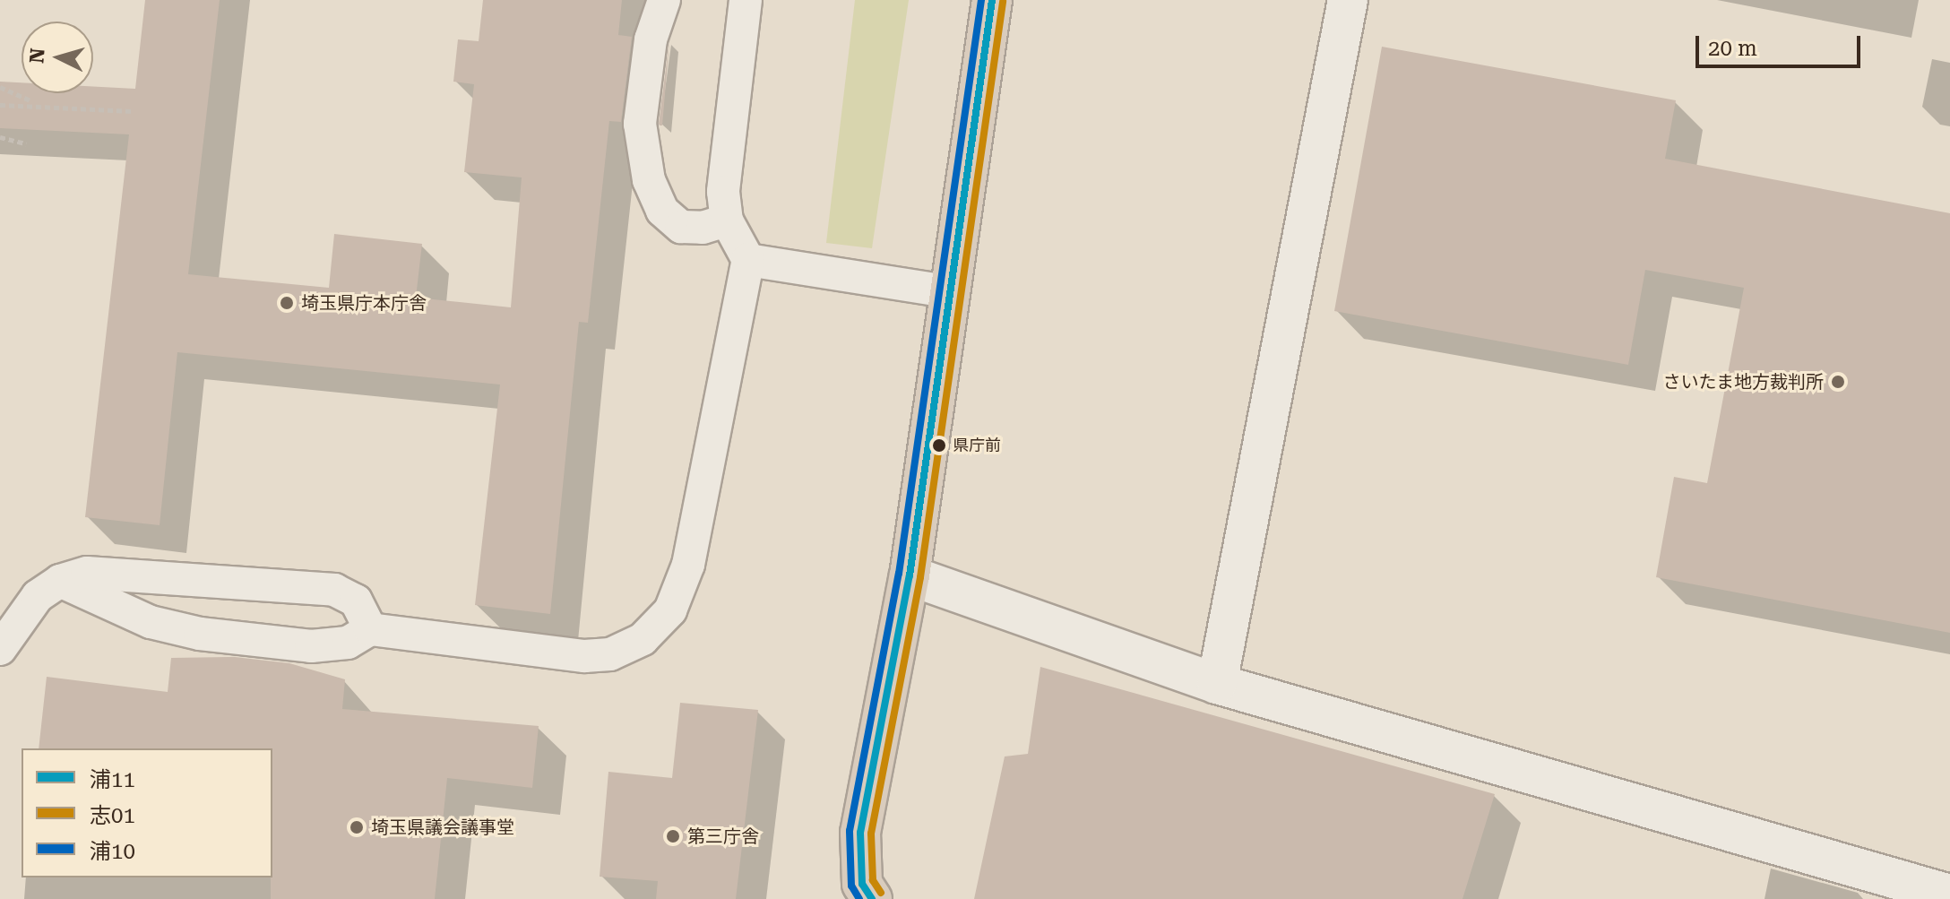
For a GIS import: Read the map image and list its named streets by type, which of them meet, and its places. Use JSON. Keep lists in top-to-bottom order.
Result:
{
  "places": [
    "埼玉県庁本庁舎",
    "さいたま地方裁判所",
    "県庁前",
    "埼玉県議会議事堂",
    "第三庁舎"
  ],
  "lines": ["transit line 浦11", "transit line 浦10", "transit line 志01"],
  "legend": ["浦11", "志01", "浦10"],
  "scale_bar": "20 m",
  "north": "left"
}
